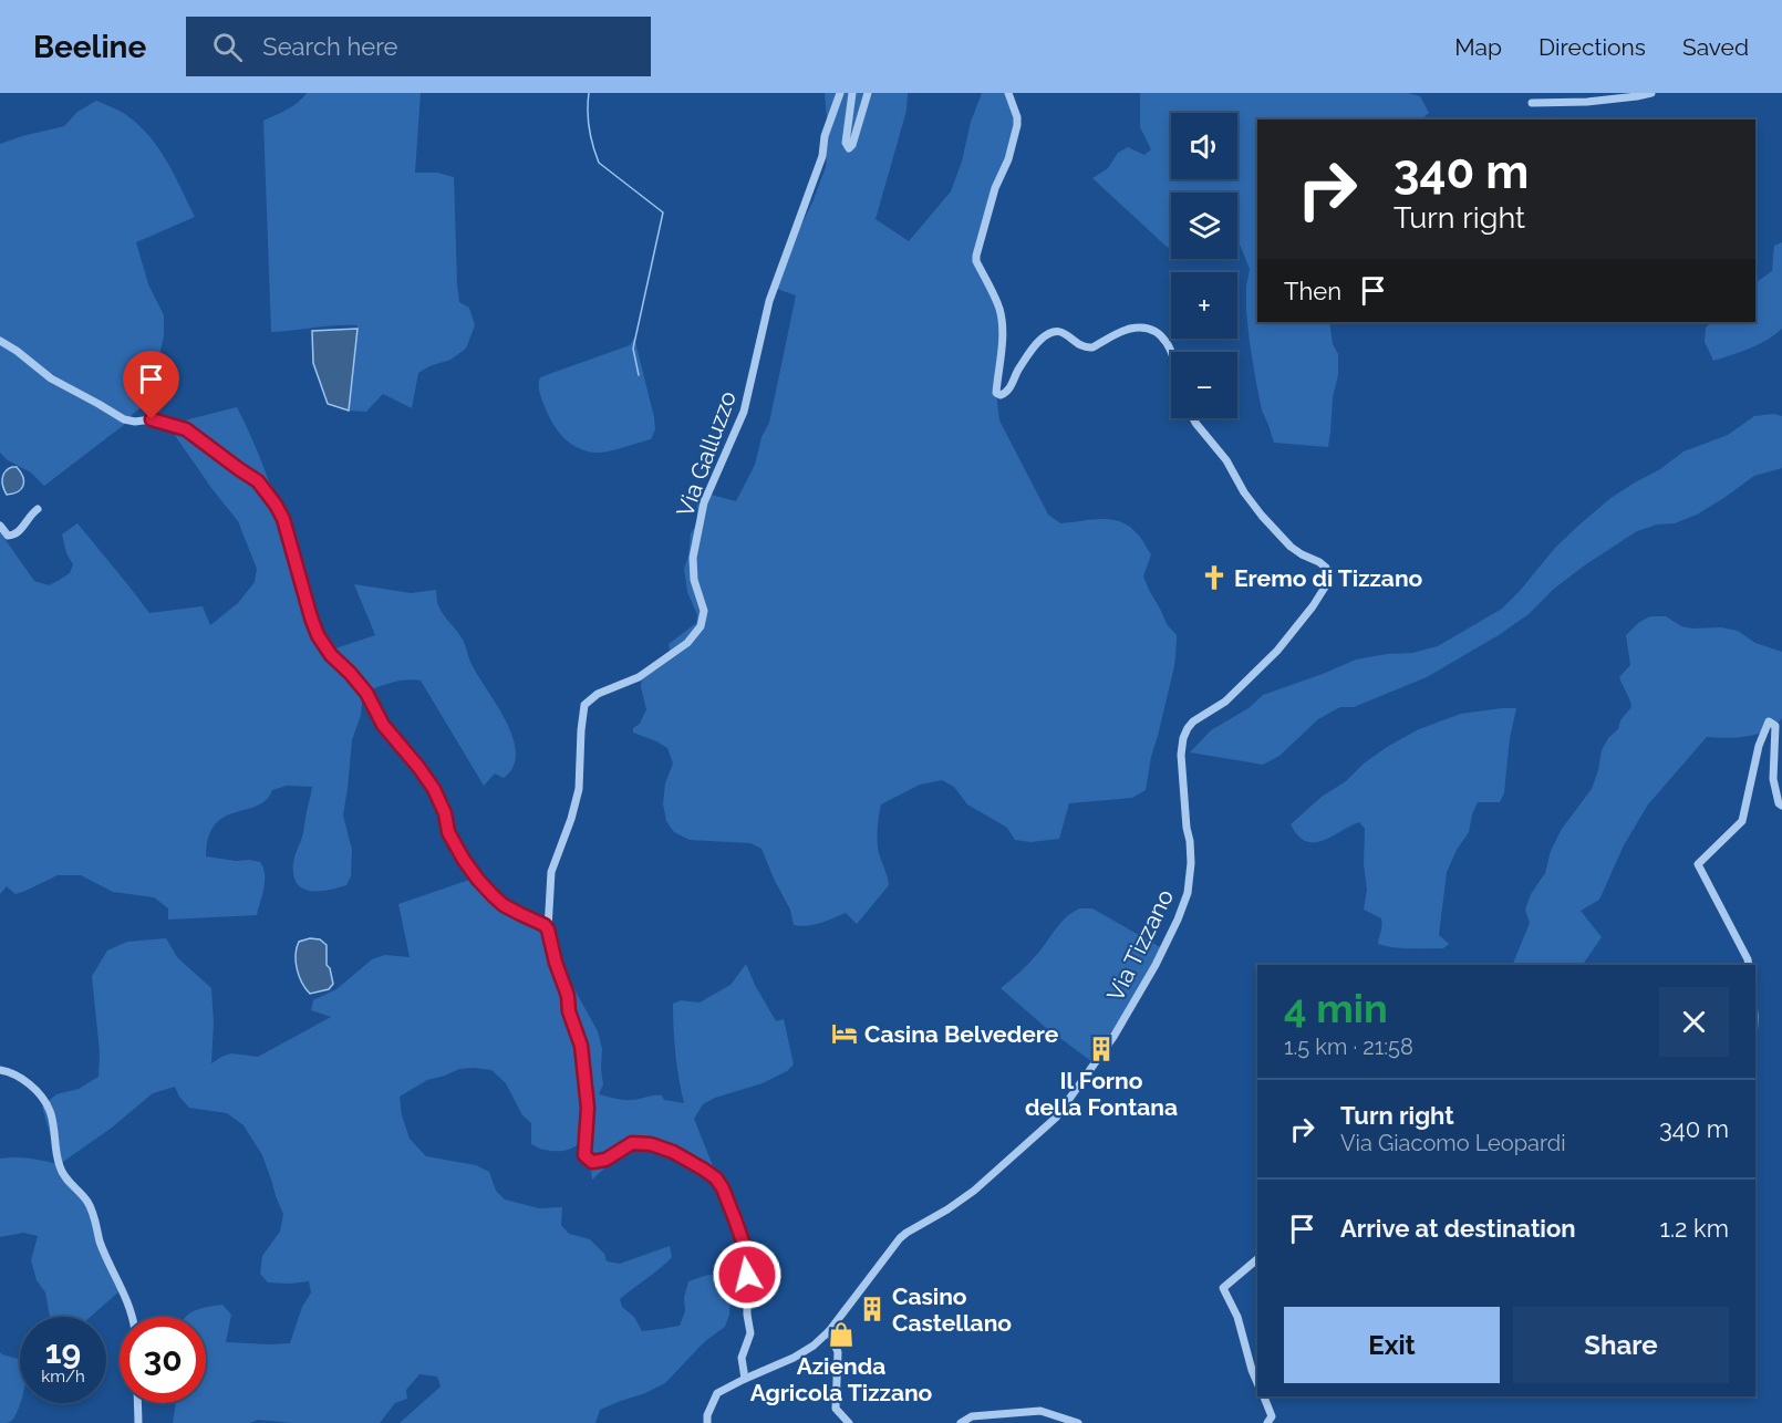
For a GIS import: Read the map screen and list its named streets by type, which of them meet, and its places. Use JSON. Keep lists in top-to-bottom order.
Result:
{
  "streets": {
    "street": ["Via Galluzzo", "Via Tizzano"]
  },
  "places": {
    "church": ["Eremo di Tizzano"],
    "hotel": ["Casina Belvedere"],
    "building": ["Il Forno della Fontana", "Casino Castellano"],
    "shop": ["Azienda Agricola Tizzano"]
  },
  "page": {
    "header": "Beeline",
    "search": "Search here",
    "nav": ["Map", "Directions", "Saved"],
    "map_buttons": ["+", "−"],
    "turn": ["340 m", "Turn right"],
    "then": "Then",
    "heading": ["4 min", "1.5 km · 21:58"],
    "list": [
      {
        "name": "Turn right",
        "note": "Via Giacomo Leopardi",
        "value": "340 m"
      },
      {
        "name": "Arrive at destination",
        "value": "1.2 km"
      }
    ],
    "buttons": ["Exit", "Share"],
    "speed": "19 km/h",
    "limit": "30"
  }
}
